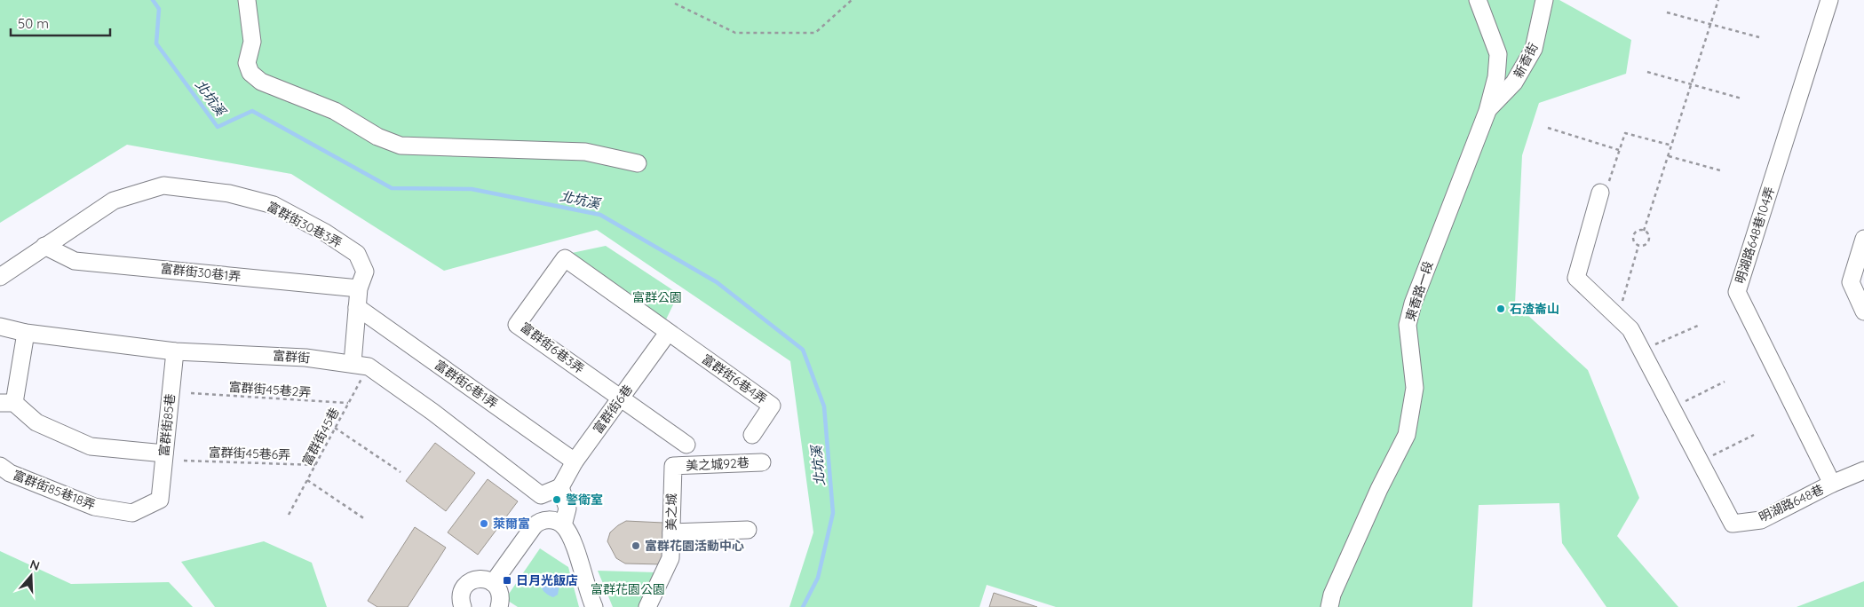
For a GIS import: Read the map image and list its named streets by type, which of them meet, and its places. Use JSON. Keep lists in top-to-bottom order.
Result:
{
  "streets": {
    "street": [
      "新香街",
      "富群街30巷3弄",
      "明湖路648巷104弄",
      "富群街30巷1弄",
      "東香路一段",
      "富群街6巷3弄",
      "富群街",
      "富群街6巷4弄",
      "富群街6巷1弄",
      "富群街6巷",
      "富群街85巷",
      "美之城92巷",
      "富群街85巷18弄",
      "明湖路648巷",
      "美之城"
    ],
    "path": ["富群街45巷2弄", "富群街45巷", "富群街45巷6弄"]
  },
  "crossings": [
    ["新香街", "東香路一段"],
    ["富群街30巷3弄", "富群街30巷1弄"],
    ["富群街30巷3弄", "富群街"],
    ["富群街30巷3弄", "富群街6巷1弄"],
    ["富群街30巷3弄", "富群街45巷"],
    ["明湖路648巷104弄", "明湖路648巷"],
    ["富群街6巷3弄", "富群街6巷4弄"],
    ["富群街6巷3弄", "富群街6巷"],
    ["富群街", "富群街85巷"],
    ["富群街", "富群街45巷"],
    ["富群街6巷4弄", "富群街6巷"],
    ["富群街6巷1弄", "富群街6巷"],
    ["富群街45巷2弄", "富群街45巷"],
    ["富群街85巷", "富群街85巷18弄"],
    ["富群街45巷", "富群街45巷6弄"],
    ["美之城92巷", "美之城"]
  ],
  "water": ["北坑溪"],
  "parks": ["富群公園", "富群花園公園"],
  "places": {
    "other": [
      "石渣崙山",
      "警衛室",
      "萊爾富",
      "富群花園活動中心"
    ],
    "transit": ["日月光飯店"]
  },
  "scale_bar": "50 m",
  "north": "top"
}
